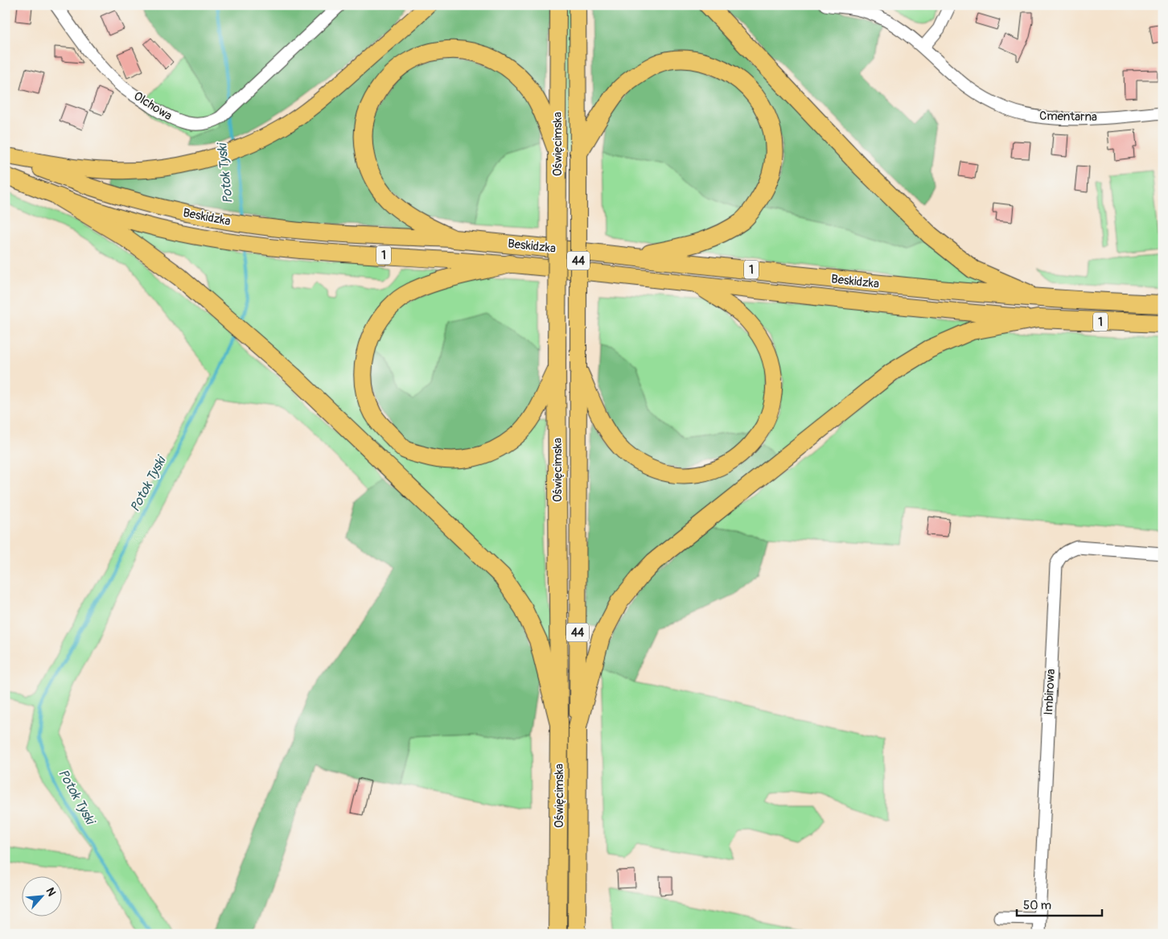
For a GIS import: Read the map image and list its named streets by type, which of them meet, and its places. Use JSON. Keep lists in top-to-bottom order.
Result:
{
  "streets": {
    "highway": [
      "Oświęcimska",
      "Beskidzka",
      "1",
      "44"
    ],
    "street": ["Olchowa", "Cmentarna", "Imbirowa"]
  },
  "water": ["Potok Tyski"],
  "scale_bar": "50 m",
  "north": "top right"
}
